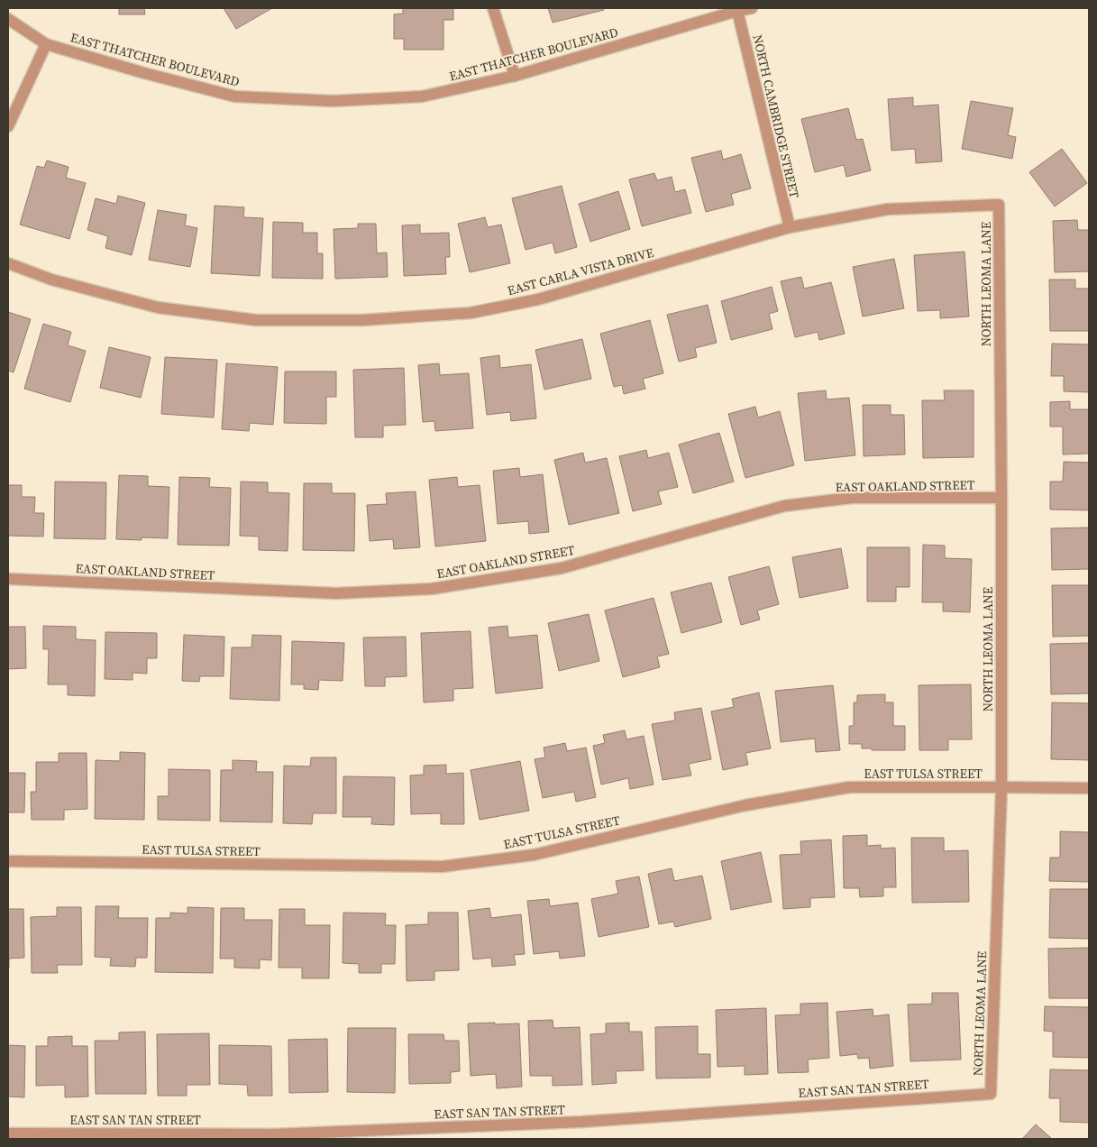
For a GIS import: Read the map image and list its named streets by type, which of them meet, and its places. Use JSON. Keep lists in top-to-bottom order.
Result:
{
  "streets": {
    "street": [
      "EAST THATCHER BOULEVARD",
      "NORTH CAMBRIDGE STREET",
      "EAST CARLA VISTA DRIVE",
      "NORTH LEOMA LANE",
      "EAST OAKLAND STREET",
      "EAST TULSA STREET",
      "EAST SAN TAN STREET"
    ]
  },
  "crossings": [
    ["EAST THATCHER BOULEVARD", "NORTH CAMBRIDGE STREET"],
    ["NORTH CAMBRIDGE STREET", "EAST CARLA VISTA DRIVE"],
    ["EAST CARLA VISTA DRIVE", "NORTH LEOMA LANE"],
    ["NORTH LEOMA LANE", "EAST OAKLAND STREET"],
    ["NORTH LEOMA LANE", "EAST TULSA STREET"],
    ["NORTH LEOMA LANE", "EAST SAN TAN STREET"]
  ]
}
